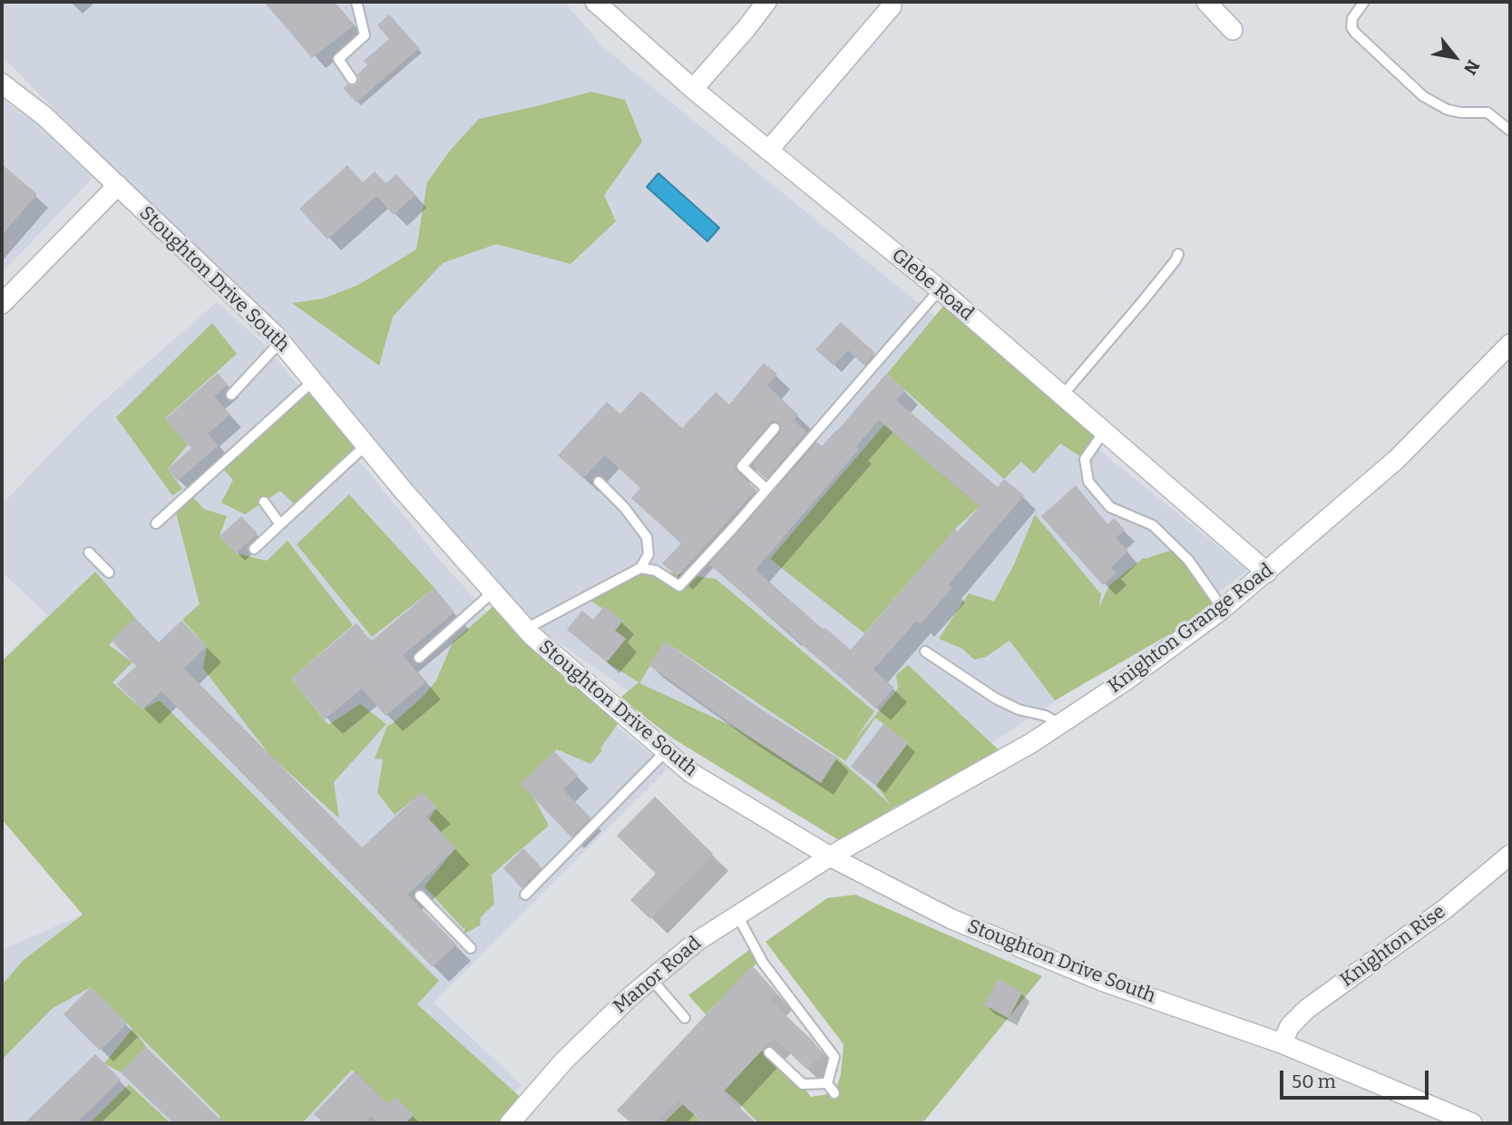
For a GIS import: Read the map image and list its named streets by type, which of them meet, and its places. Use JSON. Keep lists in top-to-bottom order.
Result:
{
  "streets": {
    "street": [
      "Stoughton Drive South",
      "Glebe Road",
      "Knighton Grange Road",
      "Knighton Rise",
      "Manor Road"
    ]
  },
  "crossings": [
    ["Stoughton Drive South", "Knighton Grange Road"],
    ["Stoughton Drive South", "Knighton Rise"],
    ["Stoughton Drive South", "Manor Road"],
    ["Glebe Road", "Knighton Grange Road"],
    ["Knighton Grange Road", "Manor Road"]
  ],
  "scale_bar": "50 m",
  "north": "bottom right"
}
